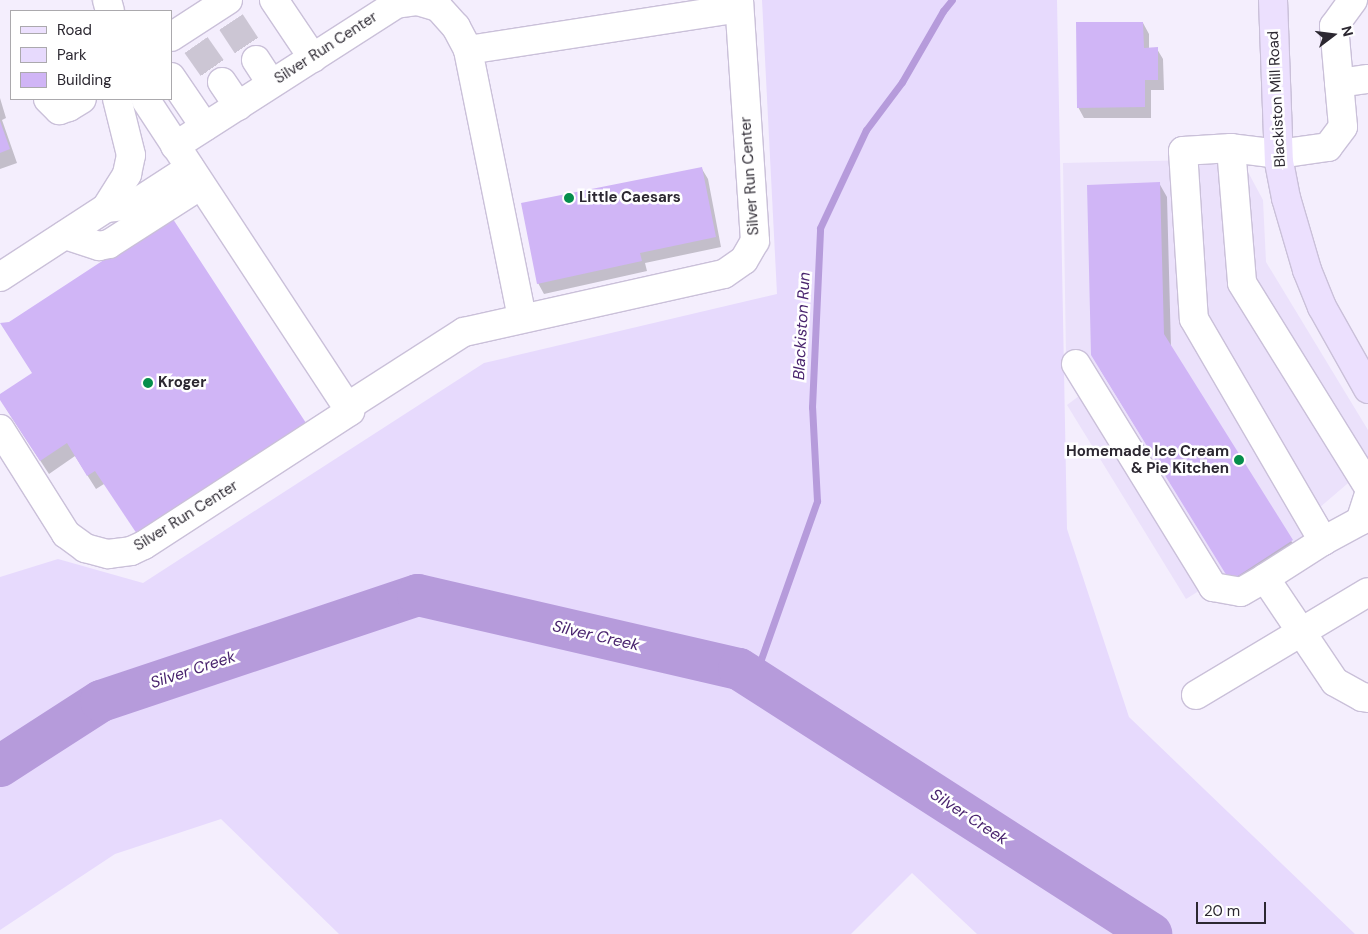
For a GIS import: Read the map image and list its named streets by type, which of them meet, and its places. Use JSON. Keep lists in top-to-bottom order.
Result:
{
  "streets": {
    "main road": ["Blackiston Mill Road"],
    "lane": ["Silver Run Center"]
  },
  "water": ["Blackiston Run", "Silver Creek"],
  "places": ["Little Caesars", "Kroger", "Homemade Ice Cream & Pie Kitchen"],
  "legend": ["Road", "Park", "Building"],
  "scale_bar": "20 m",
  "north": "right"
}
